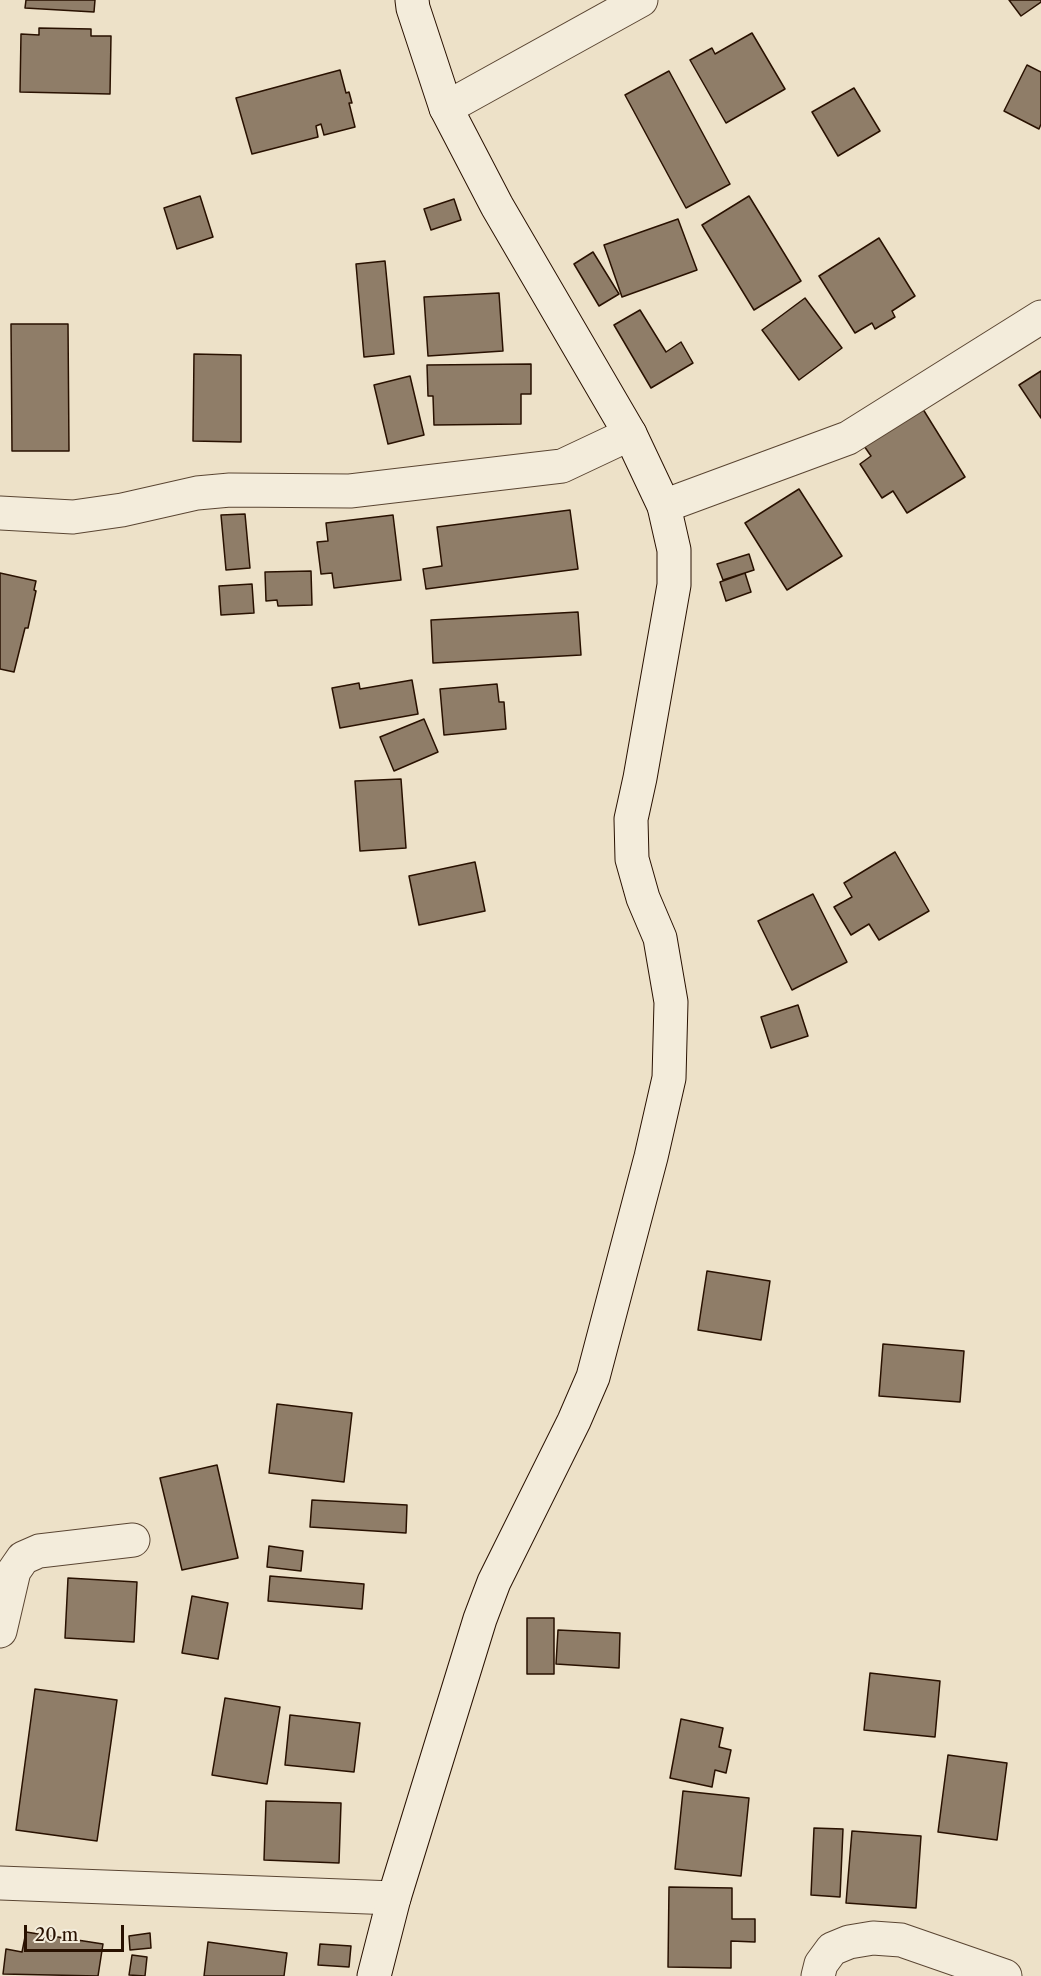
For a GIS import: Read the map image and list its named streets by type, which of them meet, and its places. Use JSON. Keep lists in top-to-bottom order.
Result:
{
  "scale_bar": "20 m"
}
